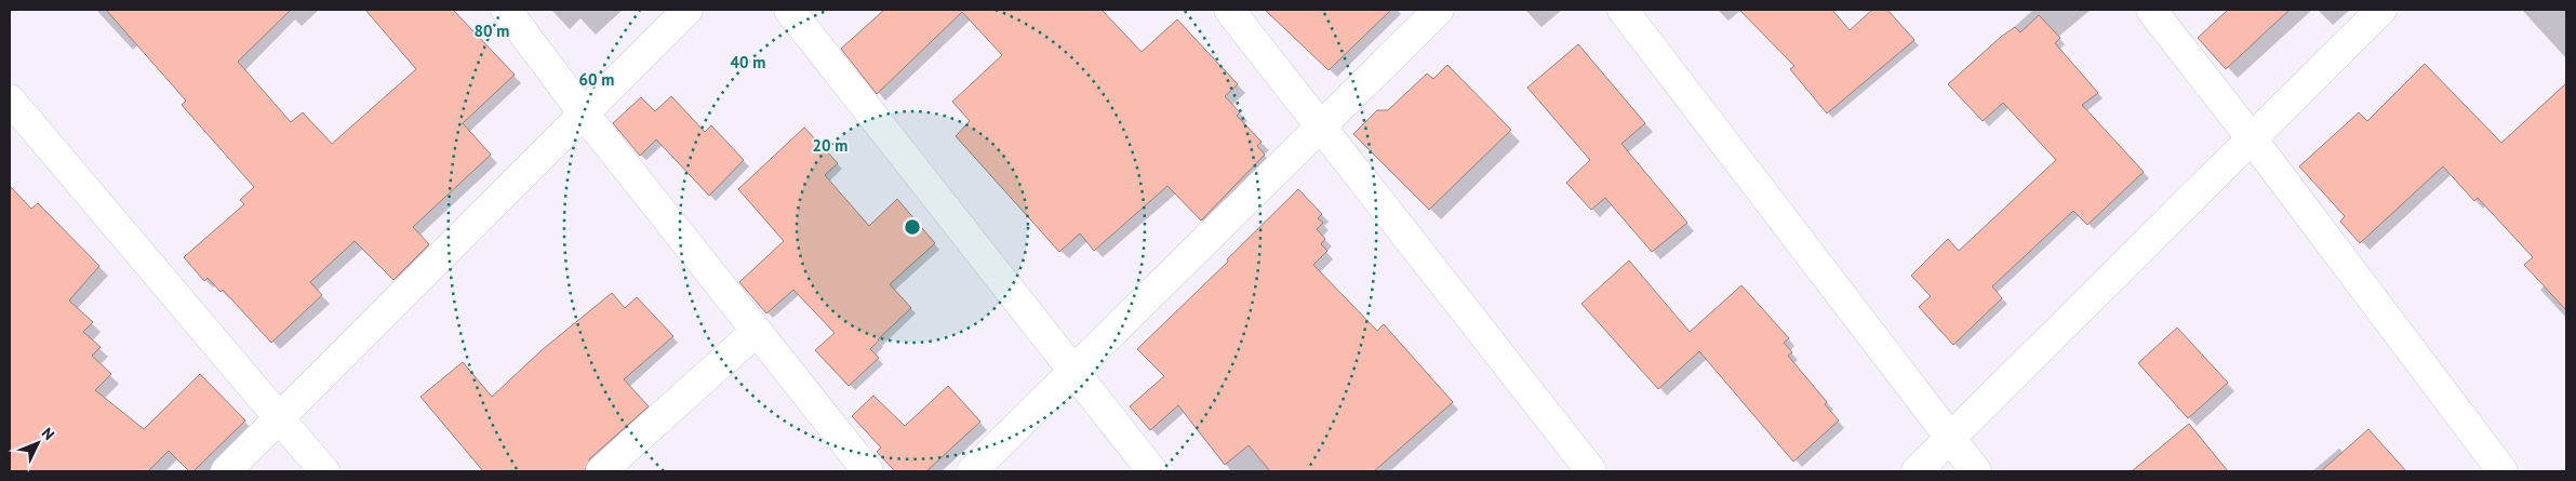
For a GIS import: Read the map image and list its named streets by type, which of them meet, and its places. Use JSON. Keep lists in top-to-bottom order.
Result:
{
  "north": "top right",
  "rings": [
    "80 m",
    "40 m",
    "60 m",
    "20 m"
  ]
}
